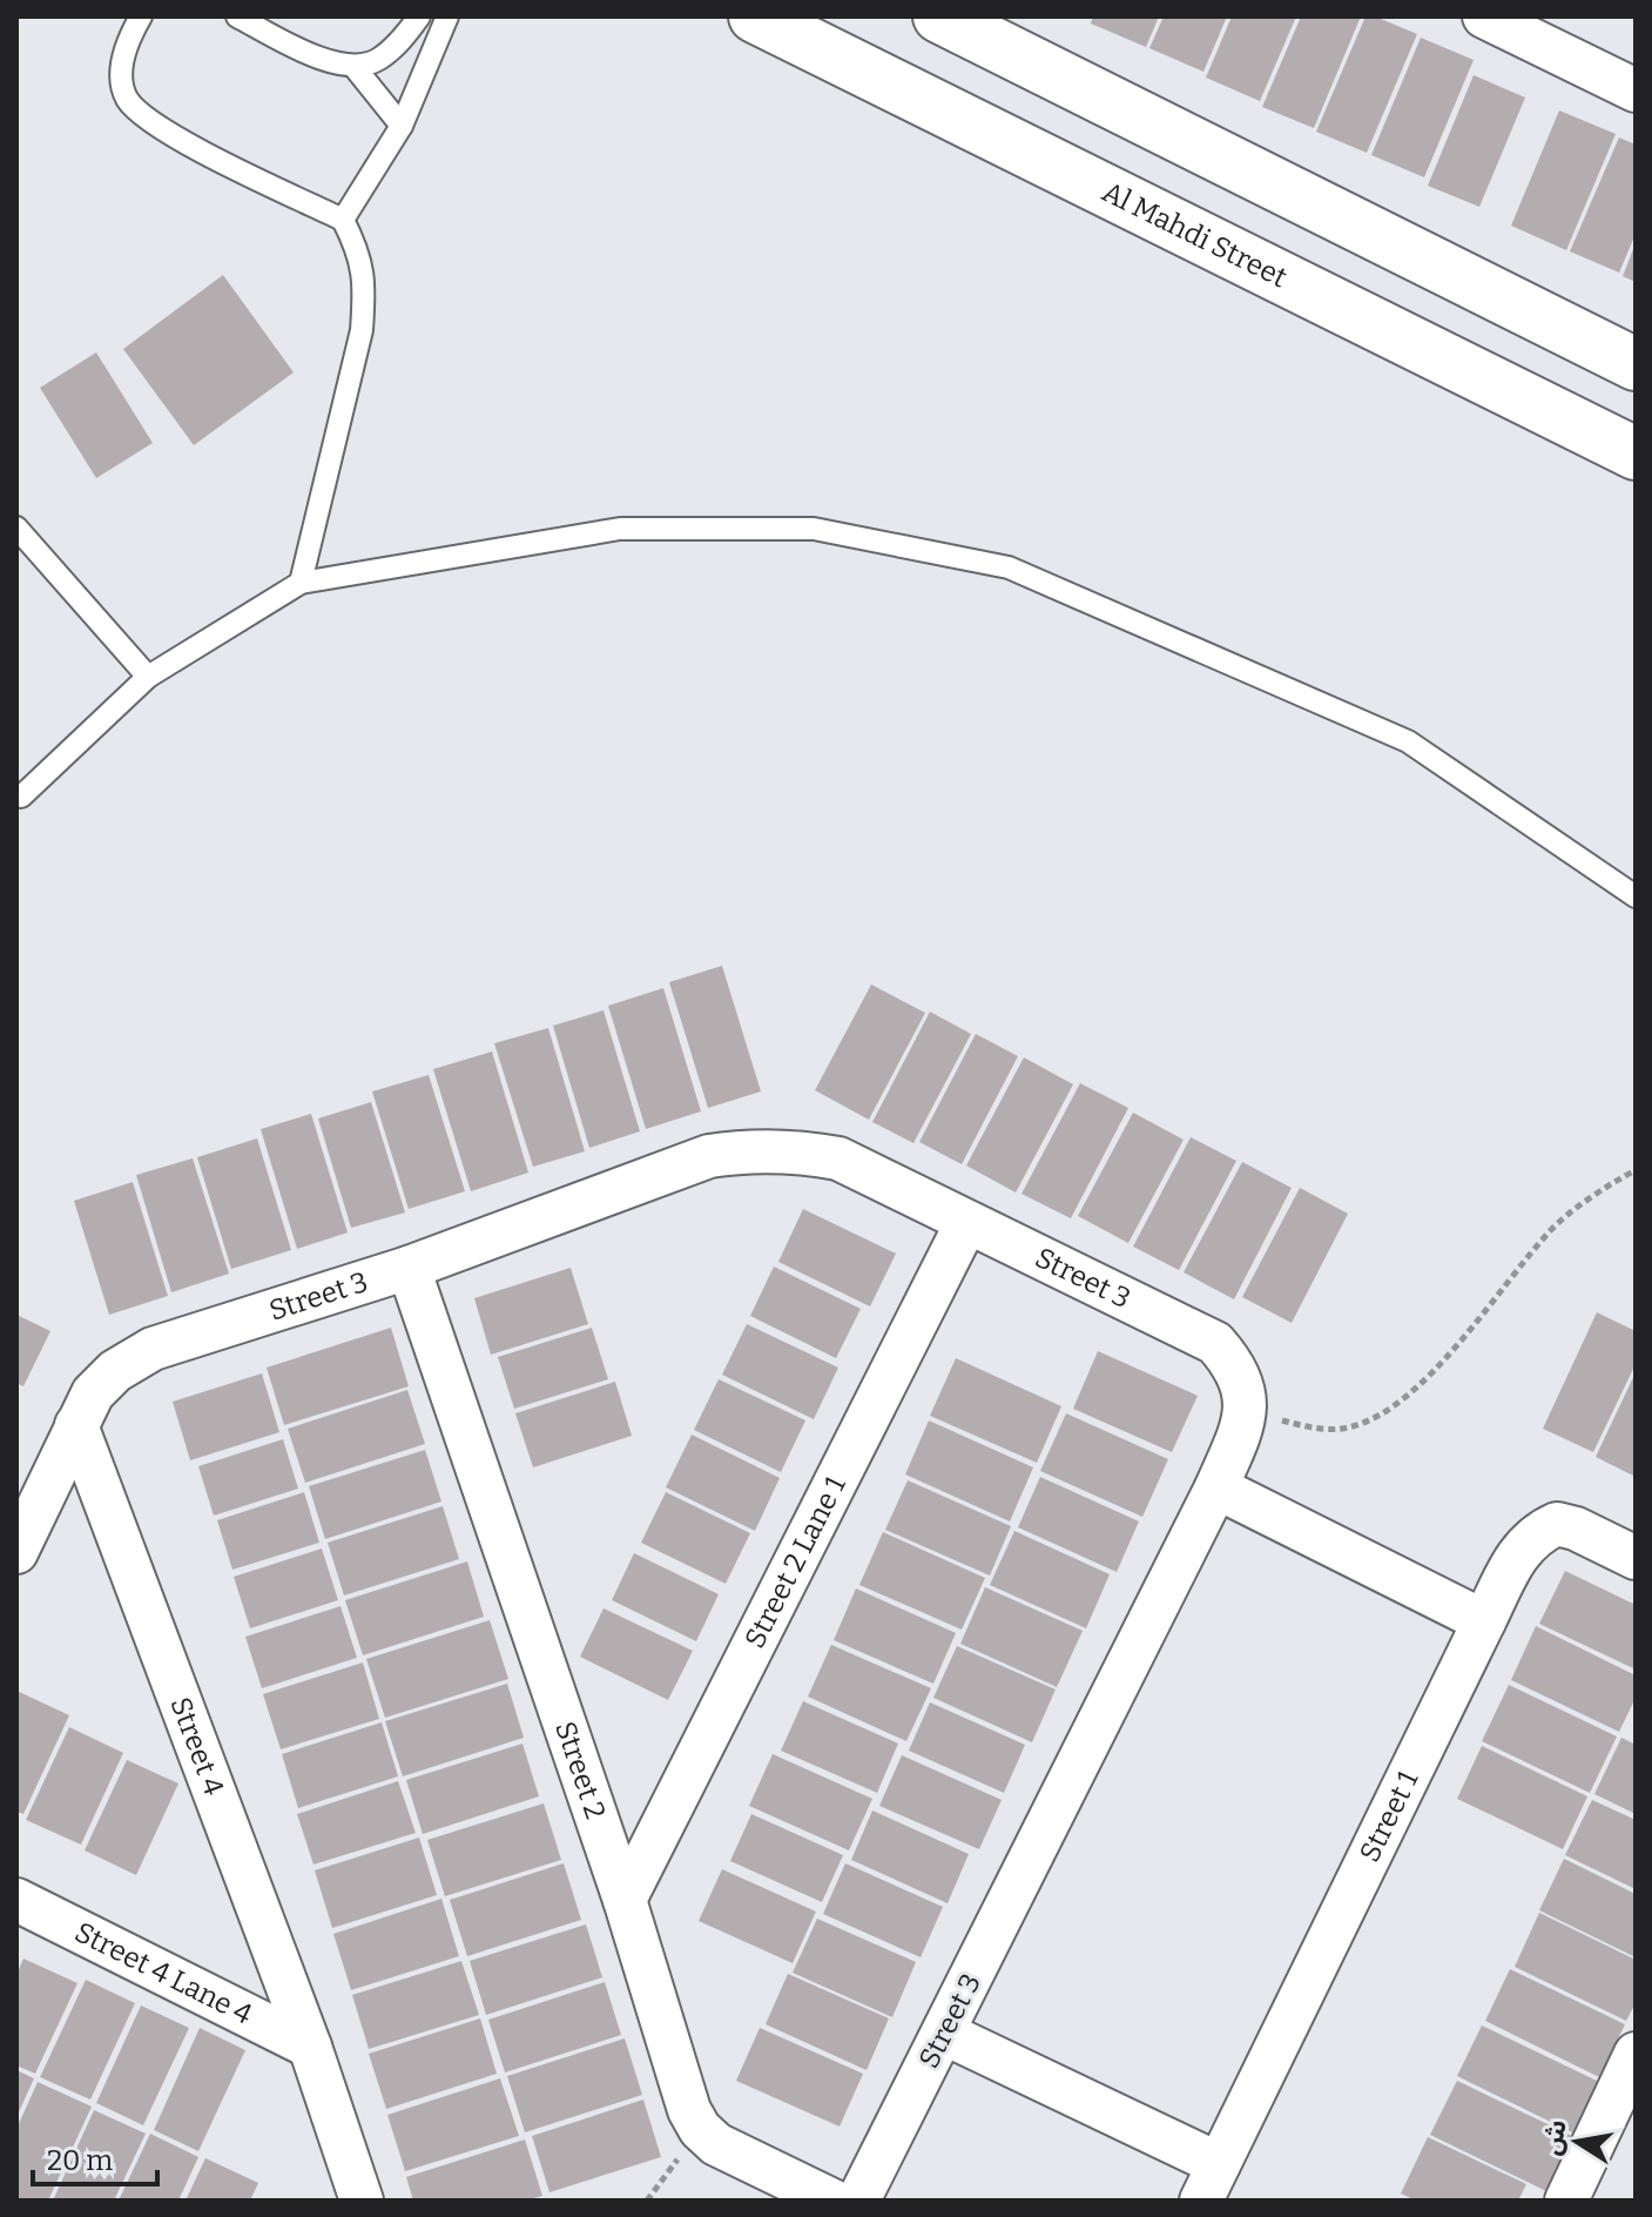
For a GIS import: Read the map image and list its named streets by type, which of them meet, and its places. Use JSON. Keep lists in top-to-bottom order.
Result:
{
  "streets": {
    "main road": ["Al Mahdi Street"],
    "street": [
      "Street 3",
      "Street 2 Lane 1",
      "Street 4",
      "Street 2",
      "Street 1",
      "Street 4 Lane 4"
    ]
  },
  "crossings": [
    ["Street 3", "Street 2 Lane 1"],
    ["Street 3", "Street 4"],
    ["Street 3", "Street 2"],
    ["Street 2 Lane 1", "Street 2"],
    ["Street 4", "Street 4 Lane 4"]
  ],
  "scale_bar": "20 m",
  "north": "left"
}
